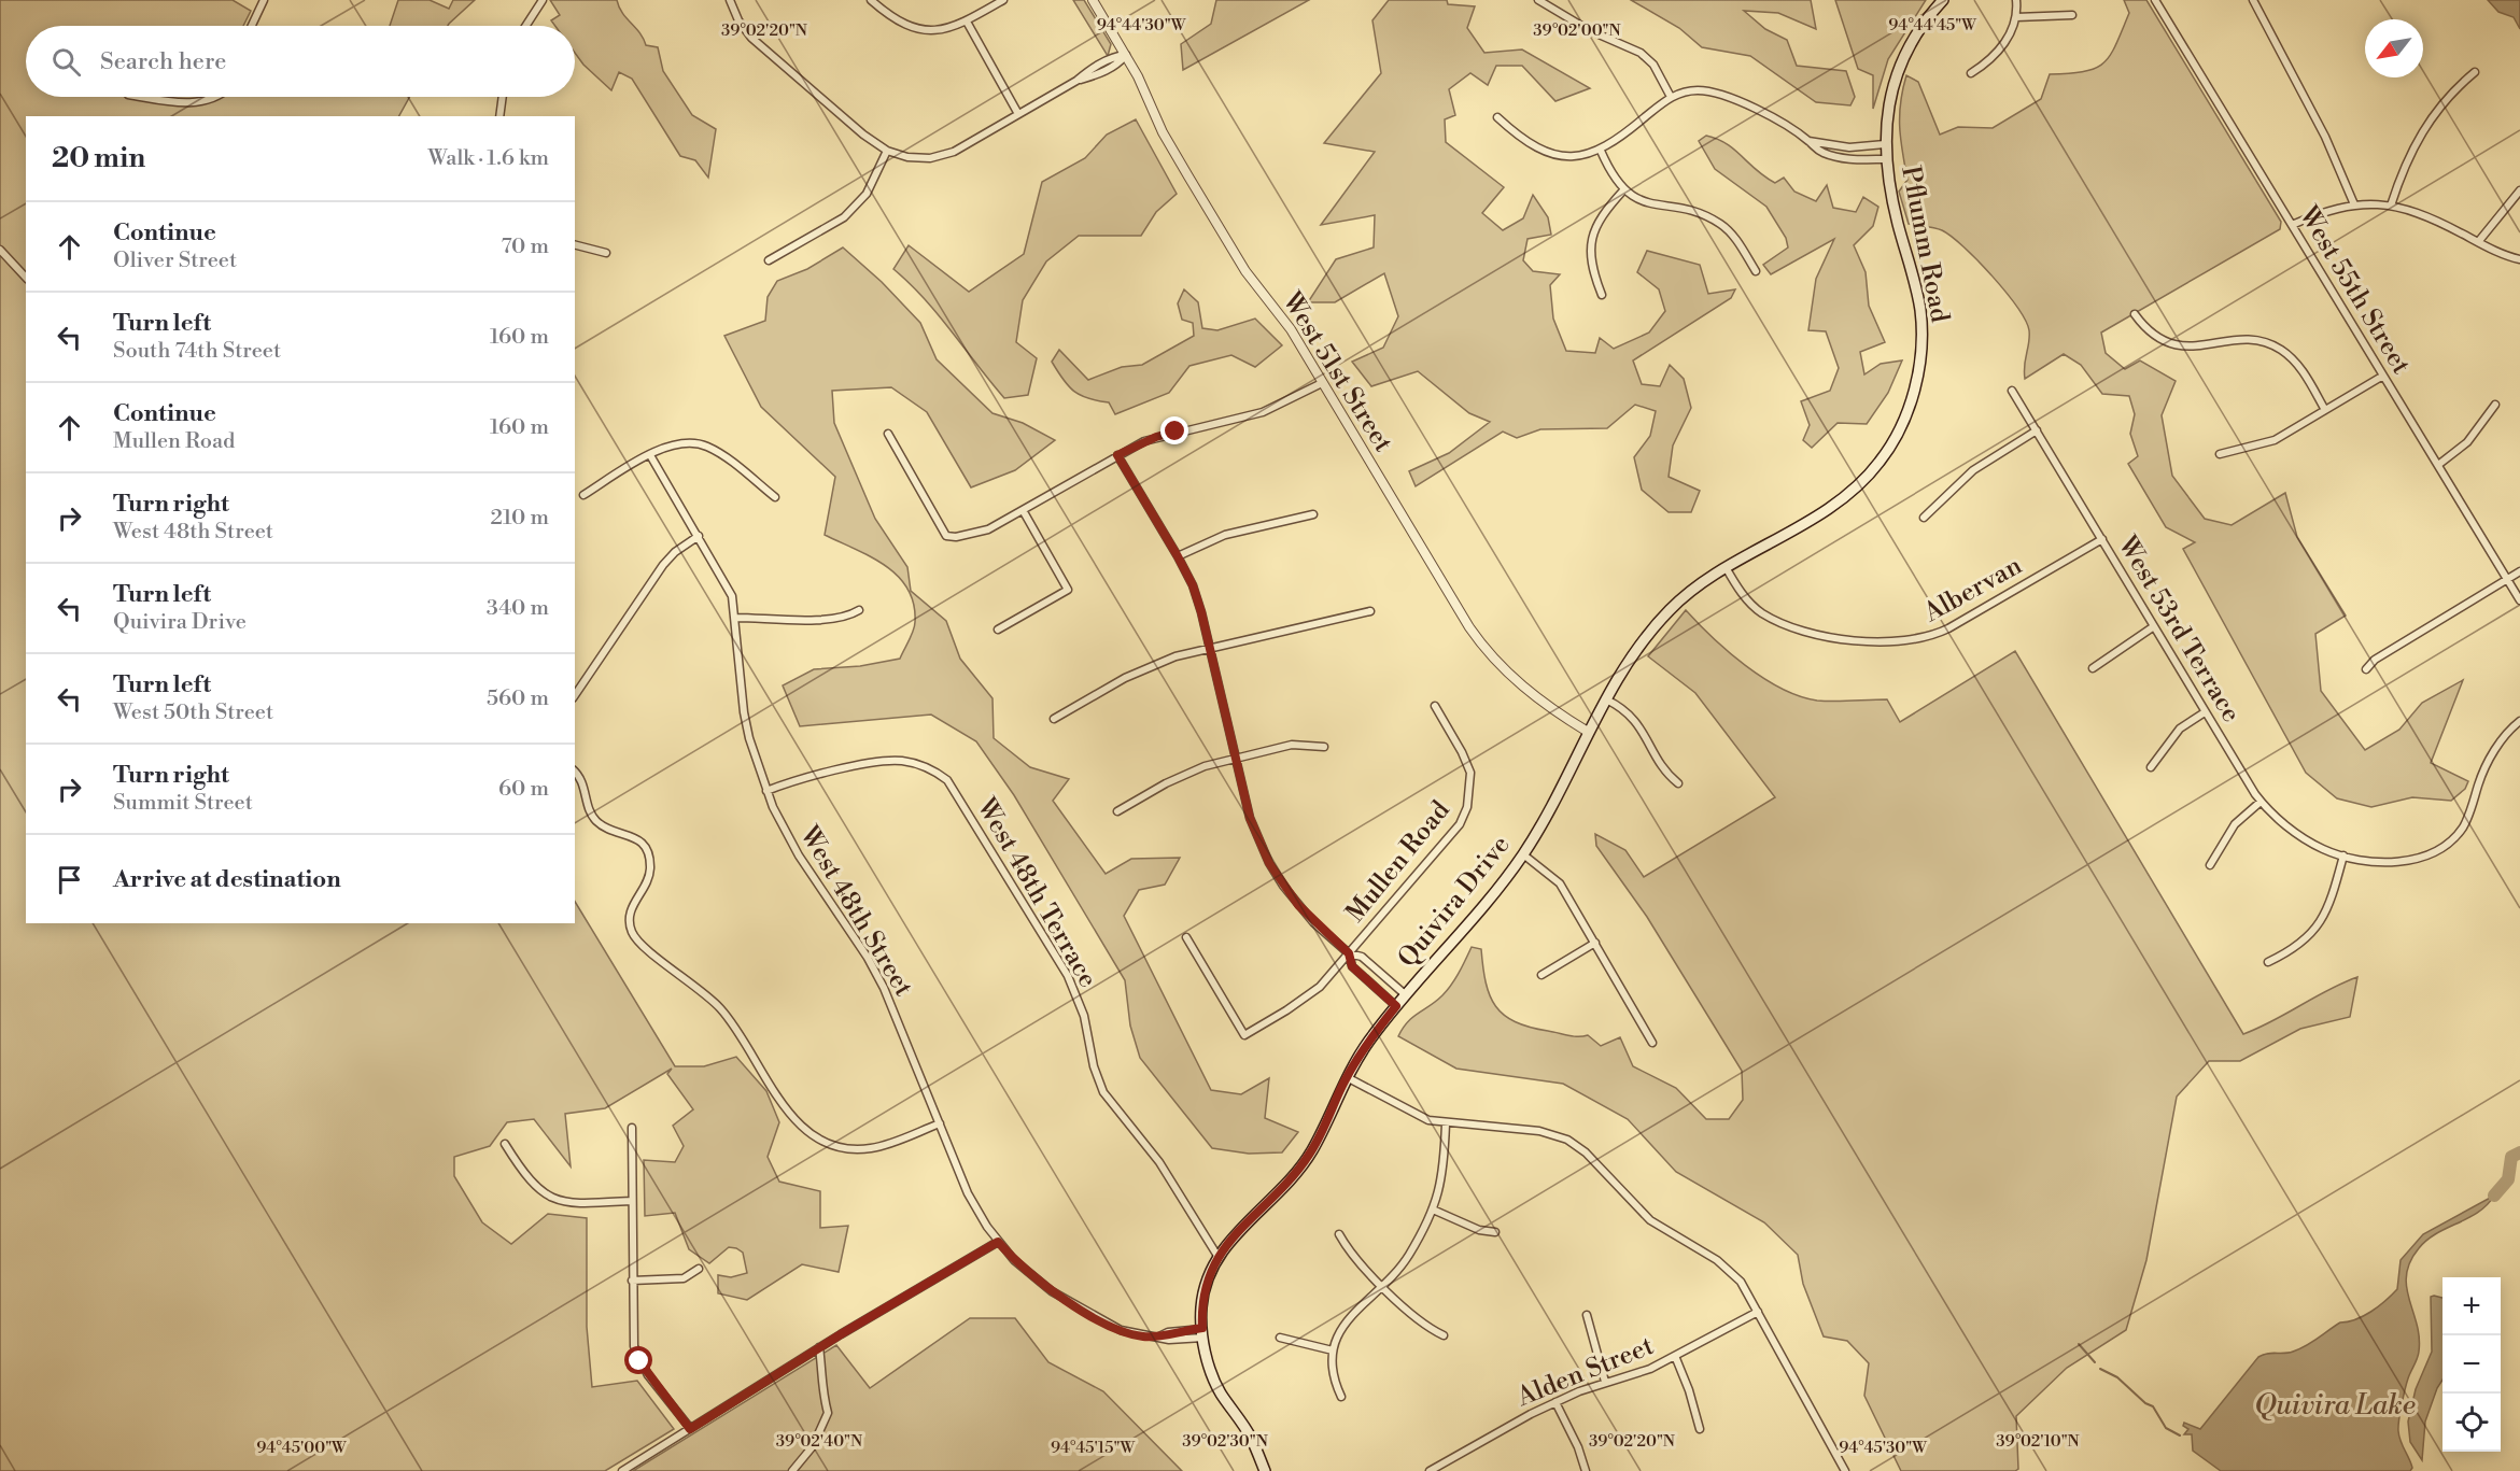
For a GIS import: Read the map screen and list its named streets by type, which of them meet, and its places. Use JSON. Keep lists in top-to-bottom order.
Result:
{
  "streets": {
    "main road": ["Pflumm Road", "Quivira Drive"],
    "street": [
      "West 55th Street",
      "West 51st Street",
      "Albervan",
      "West 53rd Terrace",
      "Mullen Road",
      "West 48th Terrace",
      "West 48th Street",
      "Alden Street"
    ]
  },
  "crossings": [
    ["Pflumm Road", "Quivira Drive"],
    ["West 51st Street", "Quivira Drive"],
    ["Albervan", "West 53rd Terrace"],
    ["Albervan", "Quivira Drive"],
    ["West 48th Terrace", "Quivira Drive"],
    ["West 48th Terrace", "West 48th Street"],
    ["Quivira Drive", "West 48th Street"]
  ],
  "water": ["Quivira Lake"],
  "north": "bottom left",
  "page": {
    "search": "Search here",
    "heading": ["20 min", "Walk · 1.6 km"],
    "list": [
      ["Continue", "Oliver Street", "70 m"],
      ["Turn left", "South 74th Street", "160 m"],
      ["Continue", "Mullen Road", "160 m"],
      ["Turn right", "West 48th Street", "210 m"],
      ["Turn left", "Quivira Drive", "340 m"],
      ["Turn left", "West 50th Street", "560 m"],
      ["Turn right", "Summit Street", "60 m"],
      "Arrive at destination"
    ],
    "map_buttons": ["+", "−"]
  },
  "coordinates": [
    "94°44'30\"W",
    "94°44'45\"W",
    "39°02'20\"N",
    "39°02'00\"N",
    "39°02'40\"N",
    "39°02'30\"N",
    "39°02'10\"N",
    "94°45'00\"W",
    "94°45'15\"W",
    "94°45'30\"W"
  ]
}
